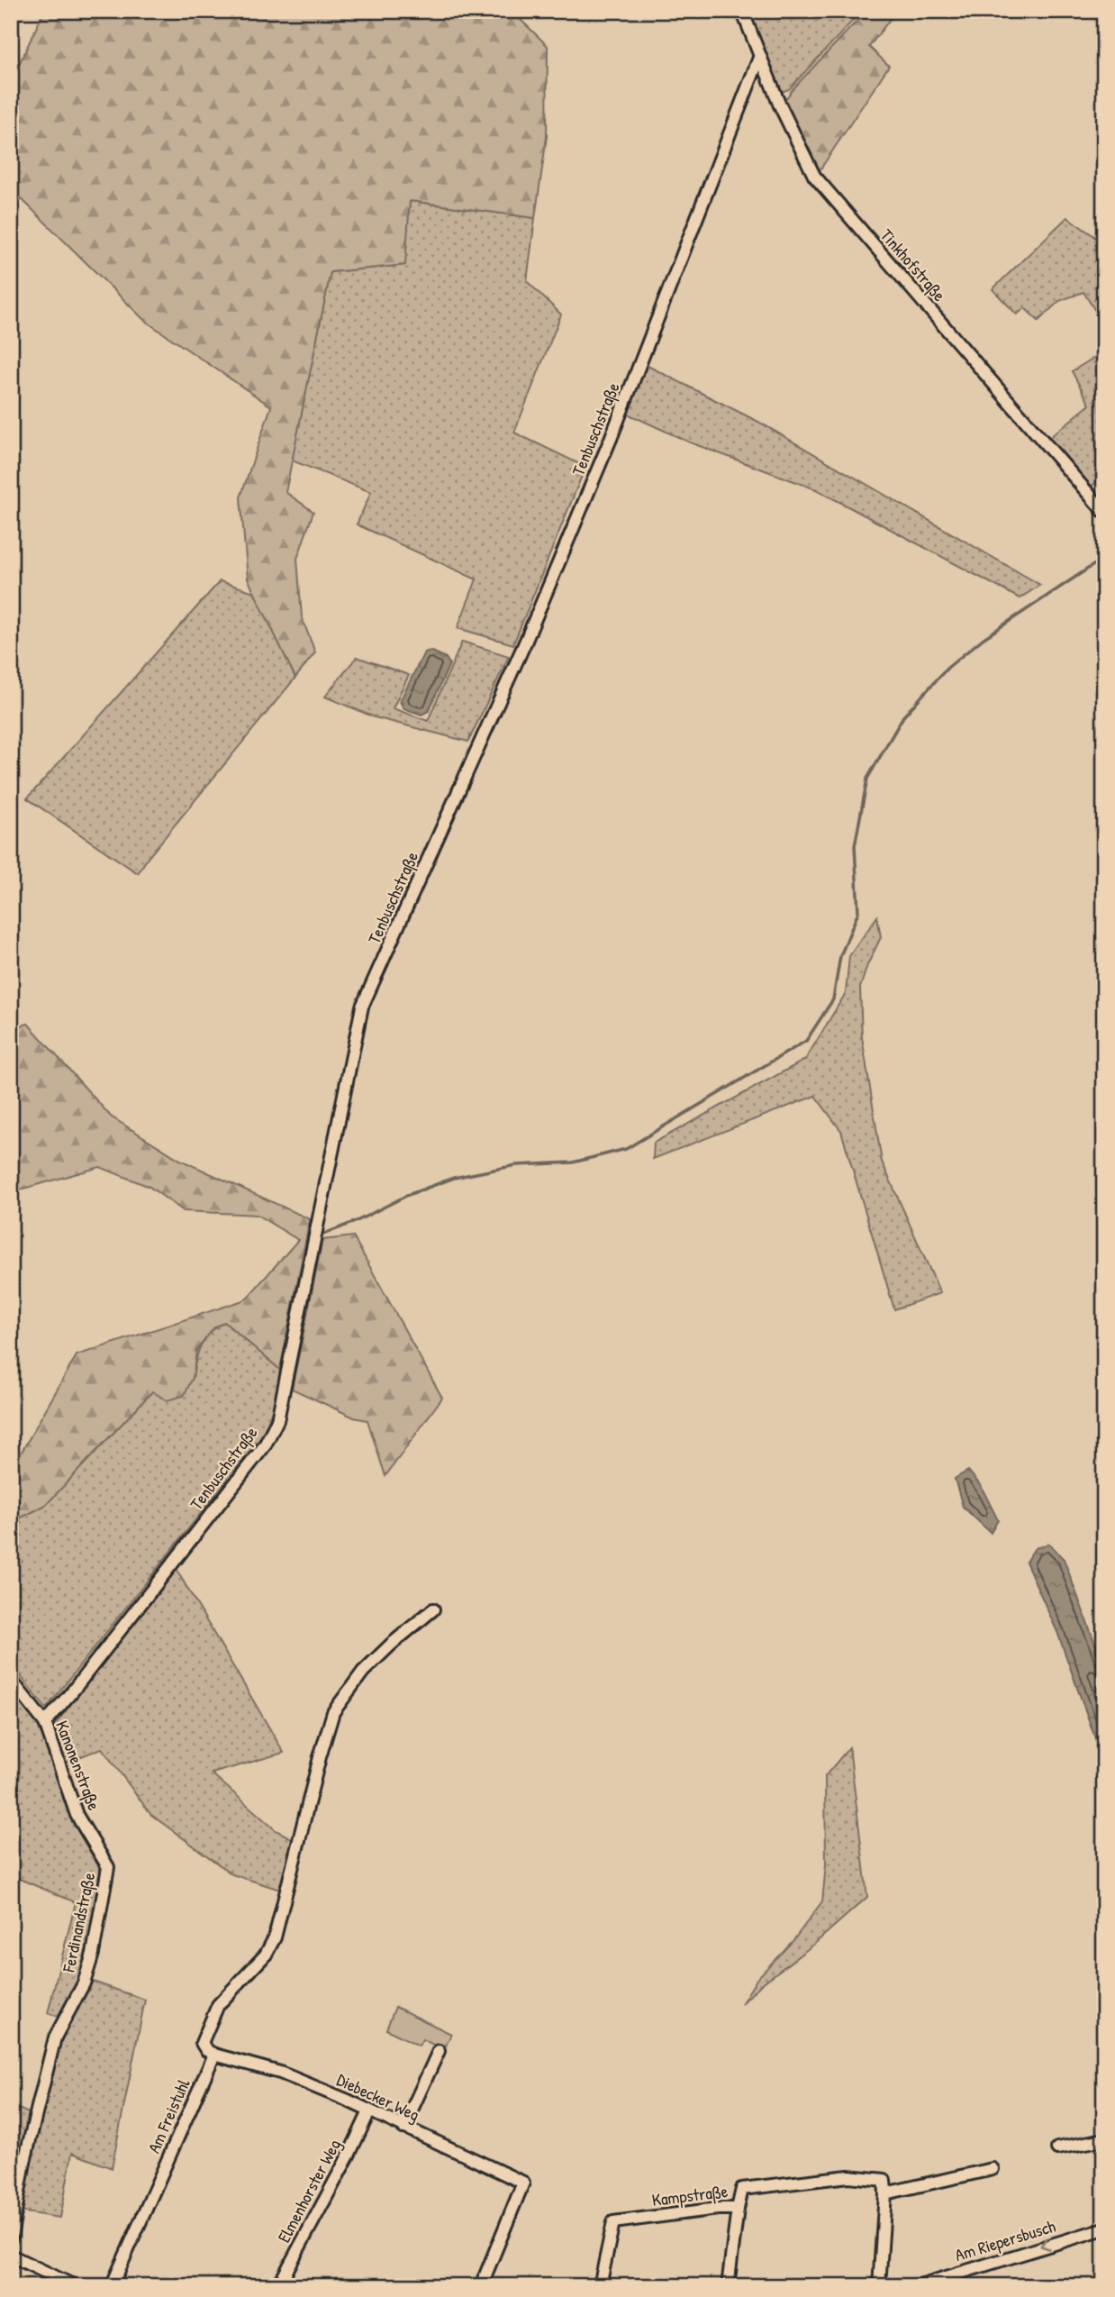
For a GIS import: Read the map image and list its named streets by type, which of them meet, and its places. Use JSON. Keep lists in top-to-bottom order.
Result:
{
  "streets": {
    "street": [
      "Tinkhofstraße",
      "Tenbuschstraße",
      "Kanonenstraße",
      "Ferdinandstraße",
      "Diebecker Weg",
      "Am Freistuhl",
      "Elmenhorster Weg",
      "Kampstraße",
      "Am Riepersbusch"
    ]
  },
  "crossings": [
    ["Tinkhofstraße", "Tenbuschstraße"],
    ["Tenbuschstraße", "Kanonenstraße"],
    ["Kanonenstraße", "Ferdinandstraße"],
    ["Diebecker Weg", "Am Freistuhl"],
    ["Diebecker Weg", "Elmenhorster Weg"]
  ]
}
